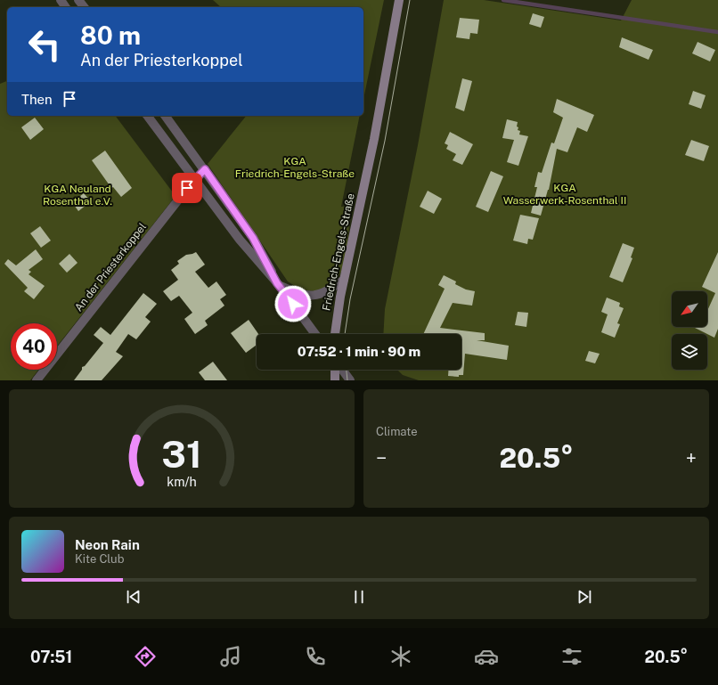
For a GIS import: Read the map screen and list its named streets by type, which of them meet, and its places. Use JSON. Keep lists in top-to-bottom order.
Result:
{
  "streets": {
    "main road": ["Friedrich-Engels-Straße"],
    "street": ["An der Priesterkoppel"]
  },
  "parks": ["KGA Friedrich-Engels-Straße", "KGA Wasserwerk-Rosenthal II", "KGA Neuland Rosenthal e.V."],
  "north": "bottom left",
  "page": {
    "turn": ["80 m", "An der Priesterkoppel"],
    "then": "Then",
    "limit": "40",
    "trip": "07:52 · 1 min · 90 m",
    "tile": "Climate",
    "heat": ["−", "20.5°", "+"],
    "song": ["Neon Rain", "Kite Club"],
    "tabs": ["07:51", "20.5°"],
    "gauge": ["31", "km/h"]
  }
}
